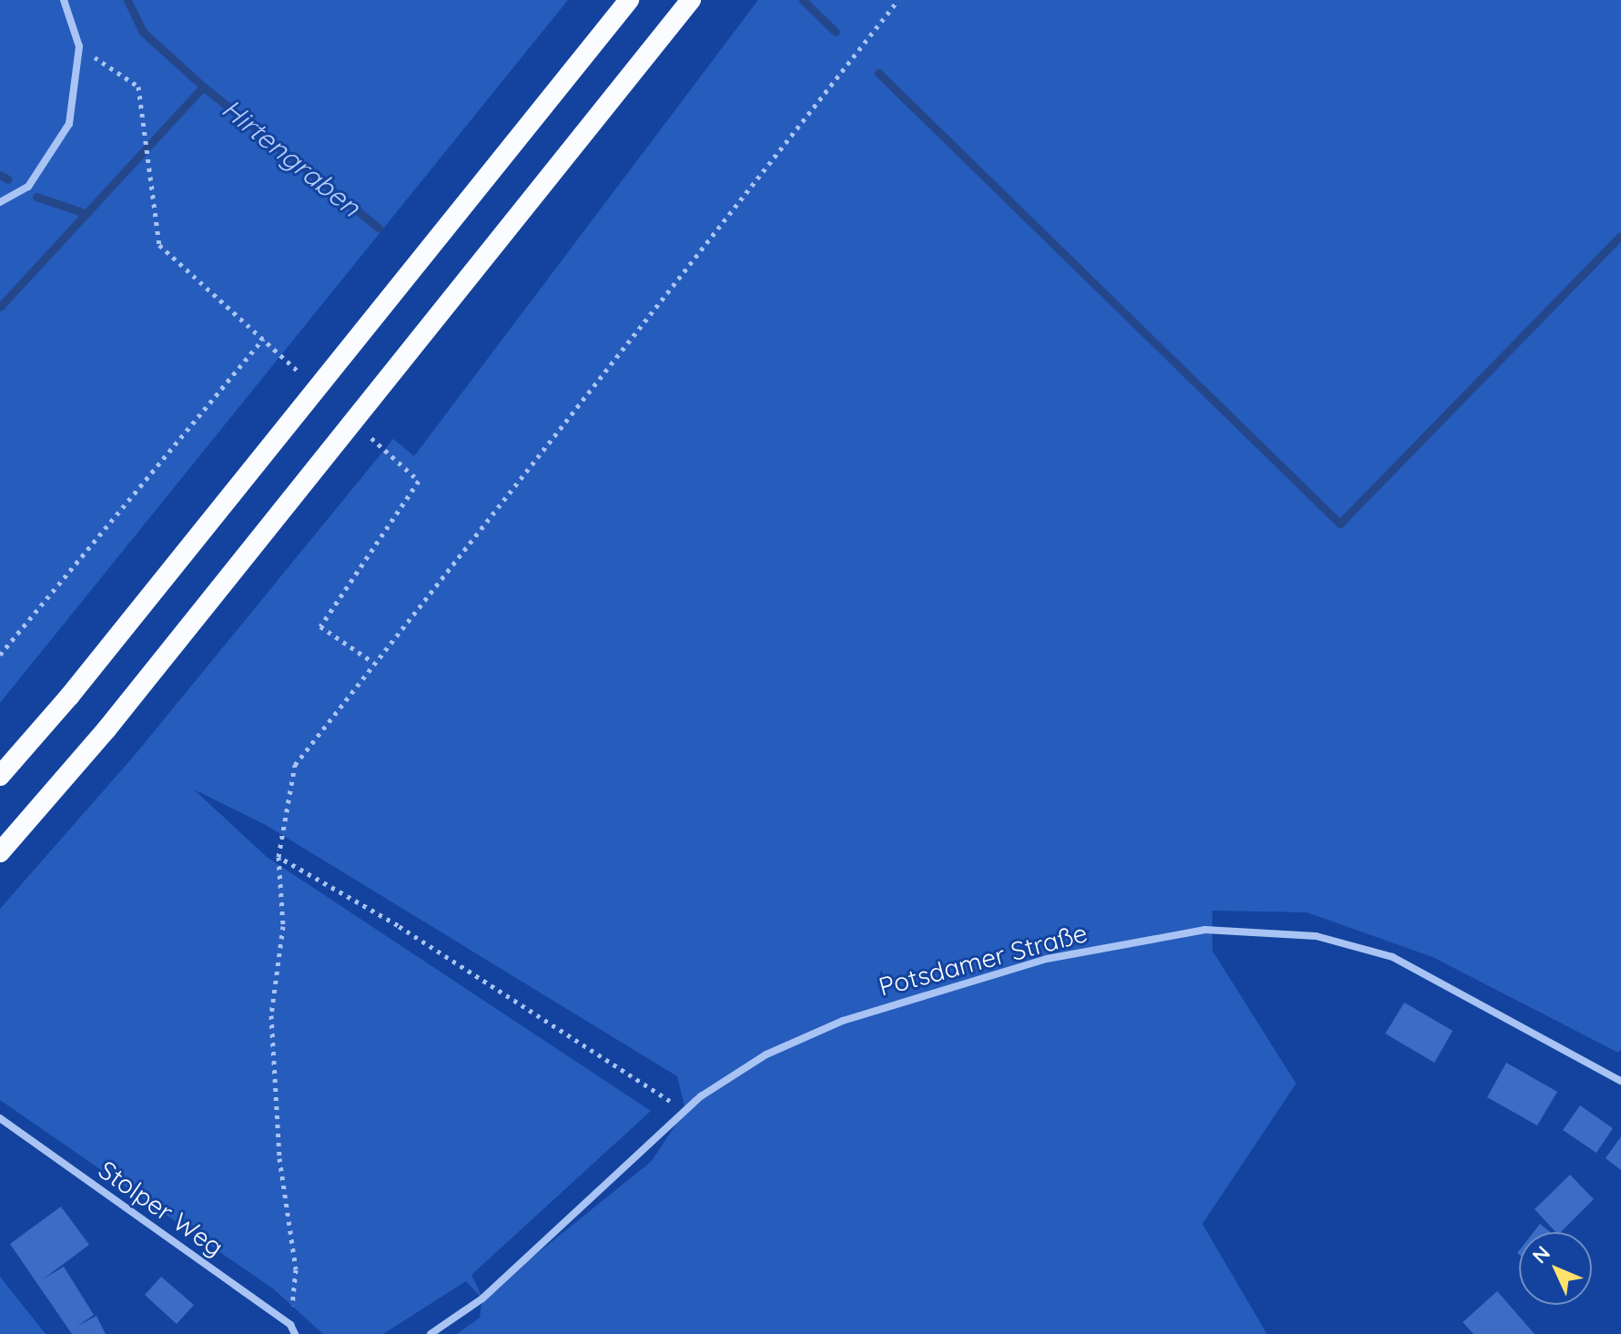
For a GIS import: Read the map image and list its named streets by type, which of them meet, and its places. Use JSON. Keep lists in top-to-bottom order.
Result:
{
  "streets": {
    "street": ["Potsdamer Straße", "Stolper Weg"]
  },
  "water": ["Hirtengraben"],
  "north": "top left"
}
